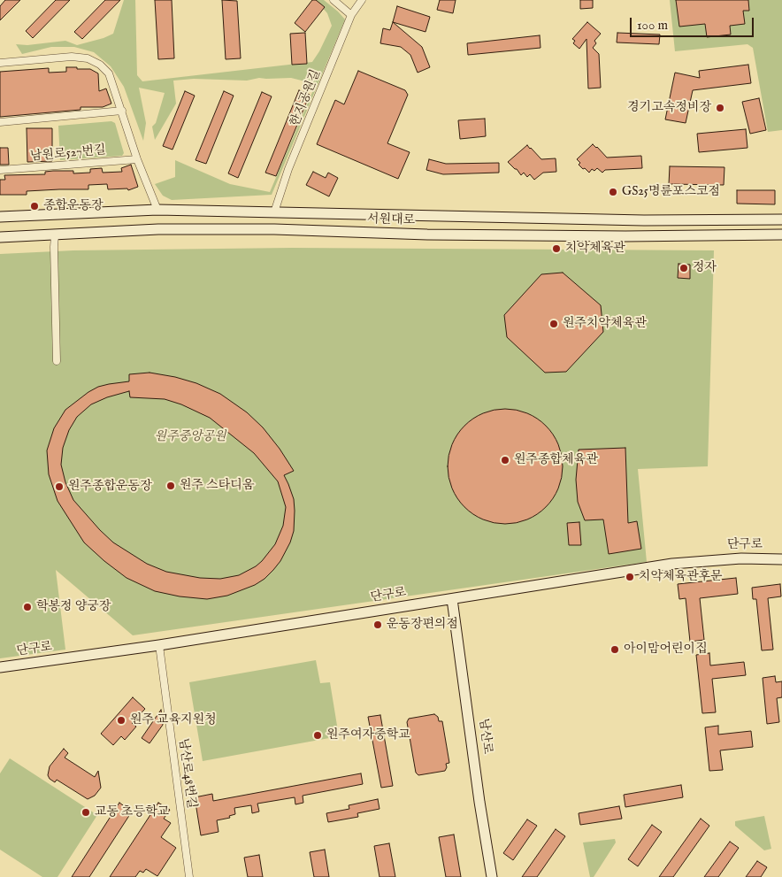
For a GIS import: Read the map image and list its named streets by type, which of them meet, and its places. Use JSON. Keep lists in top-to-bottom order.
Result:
{
  "streets": {
    "street": [
      "한지공원길",
      "남원로527번길",
      "서원대로",
      "단구로",
      "남산로",
      "남산로48번길"
    ]
  },
  "crossings": [
    ["한지공원길", "서원대로"],
    ["단구로", "남산로"],
    ["단구로", "남산로48번길"]
  ],
  "parks": ["원주중앙공원"],
  "places": [
    "경기고속정비장",
    "GS25명륜포스코점",
    "종합운동장",
    "치악체육관",
    "정자",
    "원주치악체육관",
    "원주종합체육관",
    "원주 스타디움",
    "원주종합운동장",
    "치악체육관후문",
    "학봉정 양궁장",
    "운동장편의점",
    "아이맘어린이집",
    "원주 교육지원청",
    "원주여자중학교",
    "교동 초등학교"
  ],
  "scale_bar": "100 m"
}
